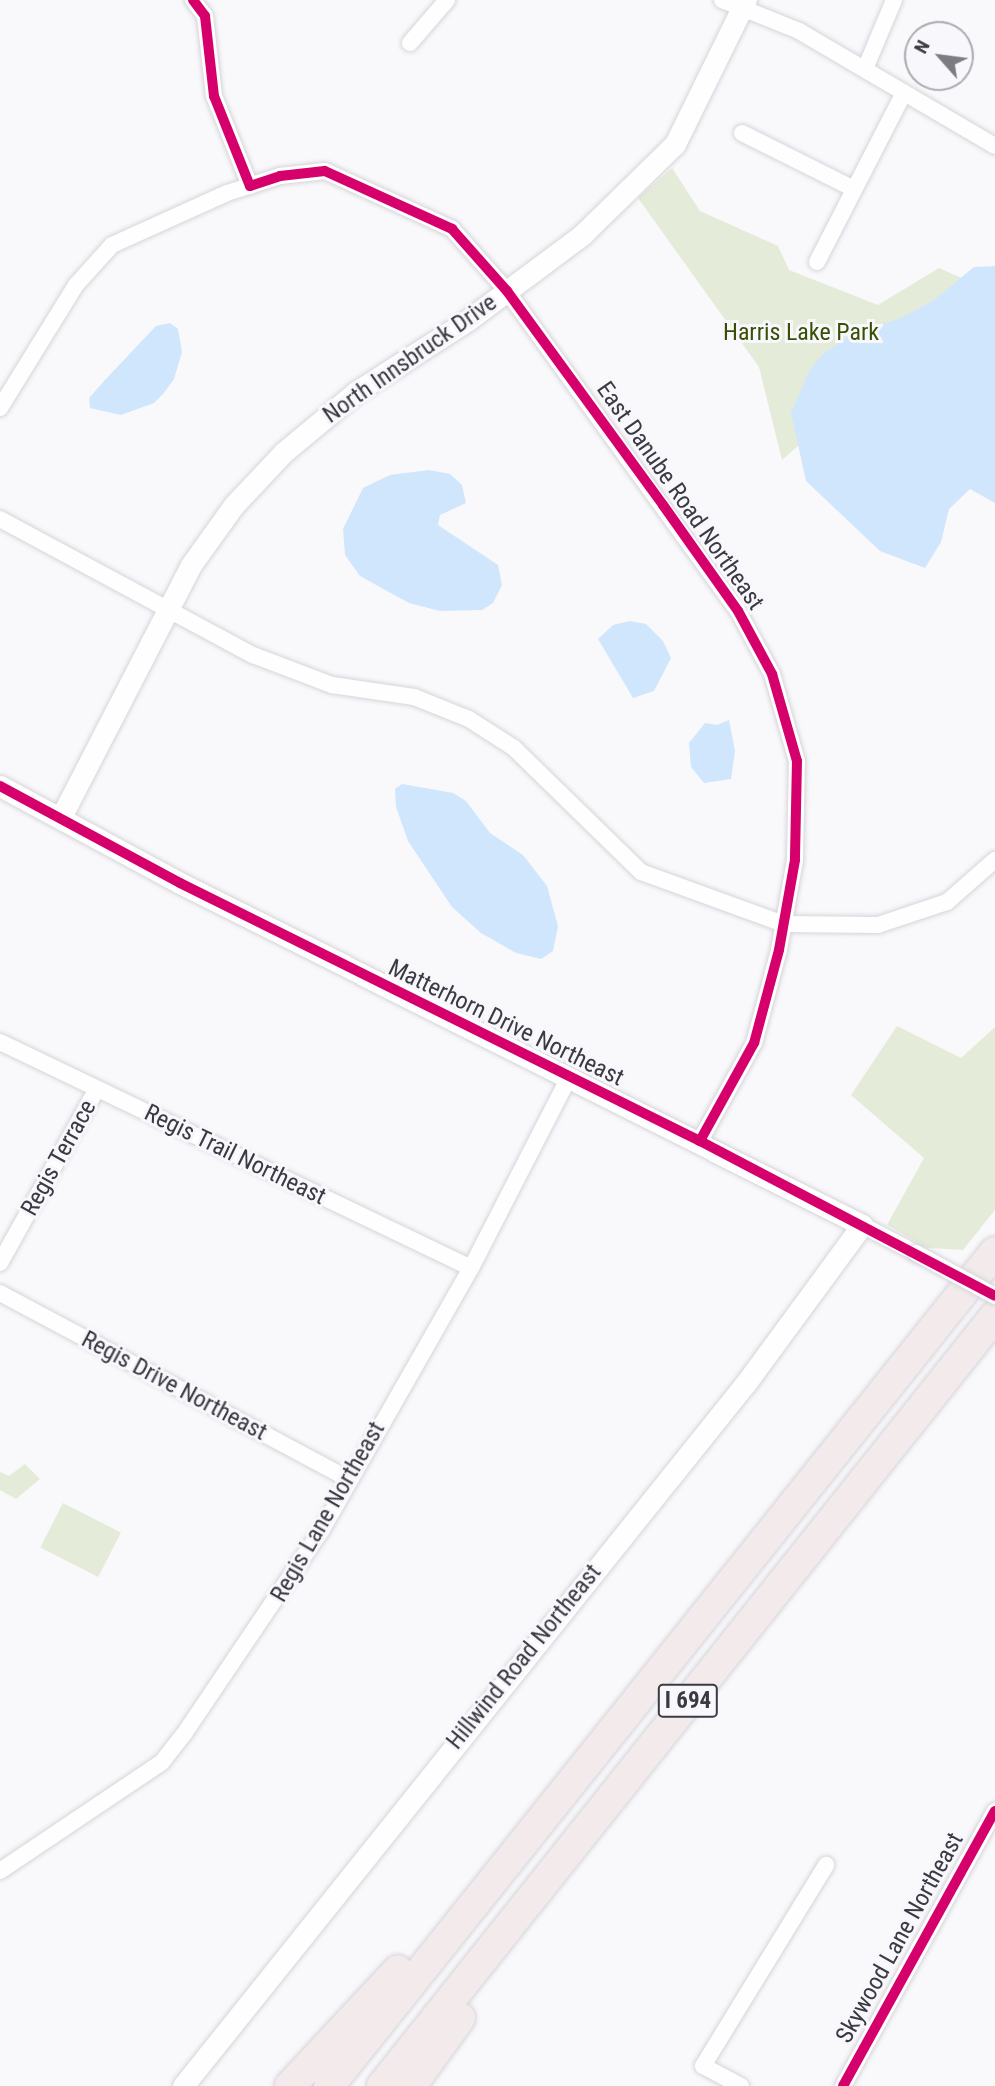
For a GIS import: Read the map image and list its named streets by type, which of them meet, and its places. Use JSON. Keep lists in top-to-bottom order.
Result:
{
  "streets": {
    "highway": ["I 694"],
    "street": [
      "North Innsbruck Drive",
      "East Danube Road Northeast",
      "Matterhorn Drive Northeast",
      "Regis Trail Northeast",
      "Regis Terrace",
      "Regis Drive Northeast",
      "Regis Lane Northeast",
      "Hillwind Road Northeast",
      "Skywood Lane Northeast"
    ]
  },
  "crossings": [
    ["North Innsbruck Drive", "East Danube Road Northeast"],
    ["North Innsbruck Drive", "Matterhorn Drive Northeast"],
    ["East Danube Road Northeast", "Matterhorn Drive Northeast"],
    ["Matterhorn Drive Northeast", "Regis Lane Northeast"],
    ["Matterhorn Drive Northeast", "Hillwind Road Northeast"],
    ["Regis Trail Northeast", "Regis Terrace"],
    ["Regis Trail Northeast", "Regis Lane Northeast"],
    ["Regis Drive Northeast", "Regis Lane Northeast"]
  ],
  "parks": ["Harris Lake Park"],
  "north": "top left"
}
